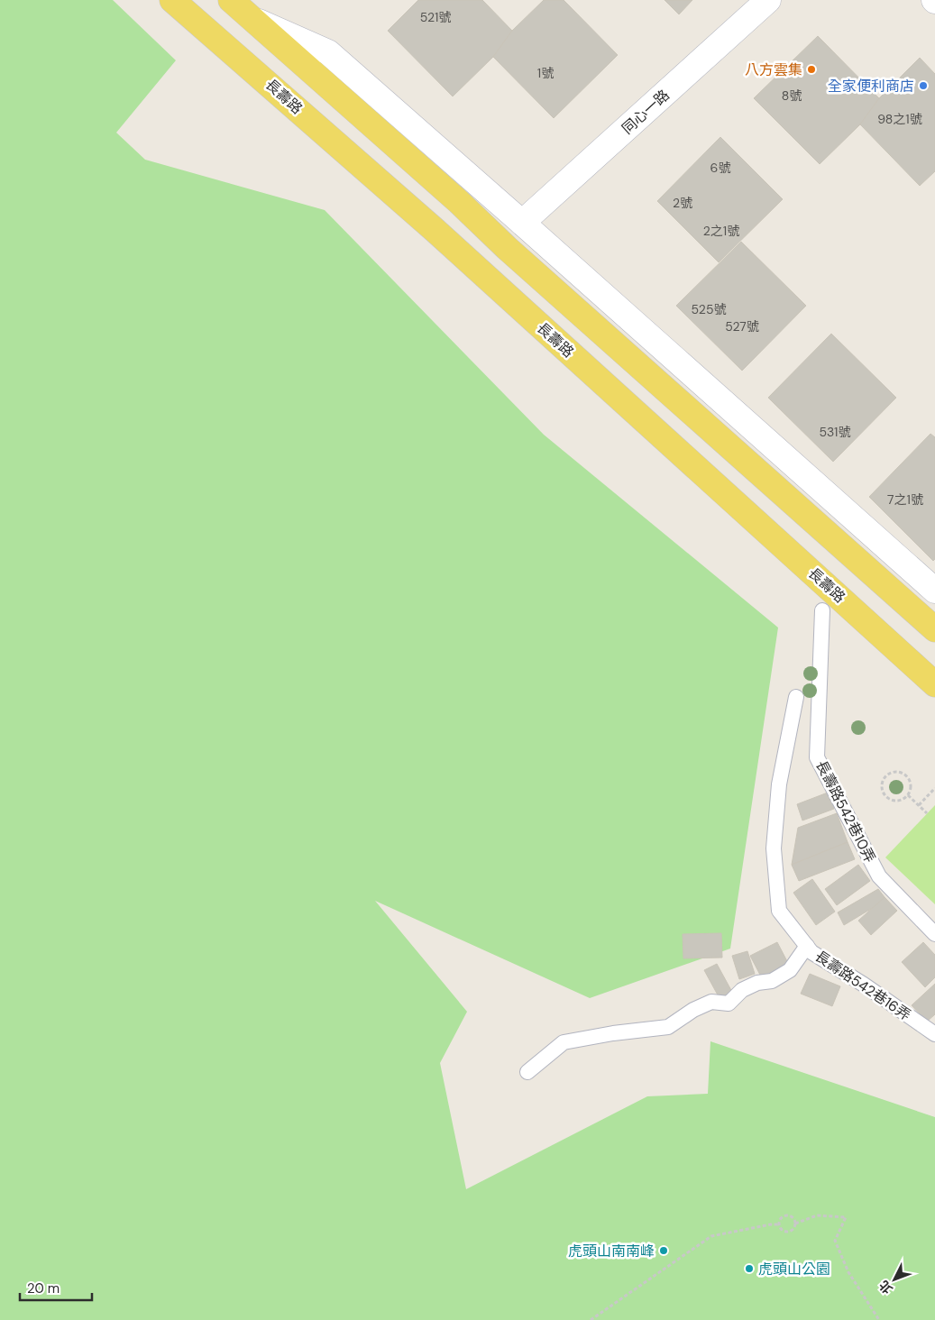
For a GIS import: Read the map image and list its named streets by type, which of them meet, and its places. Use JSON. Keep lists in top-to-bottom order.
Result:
{
  "streets": {
    "main road": ["長壽路"],
    "street": ["同心一路"],
    "lane": ["長壽路542巷10弄", "長壽路542巷16弄"]
  },
  "places": [
    "八方雲集",
    "全家便利商店",
    "虎頭山南南峰",
    "虎頭山公園"
  ],
  "house_numbers": [
    "521號",
    "1號",
    "8號",
    "98之1號",
    "6號",
    "2號",
    "2之1號",
    "525號",
    "527號",
    "531號",
    "7之1號"
  ],
  "scale_bar": "20 m",
  "north": "bottom left"
}
